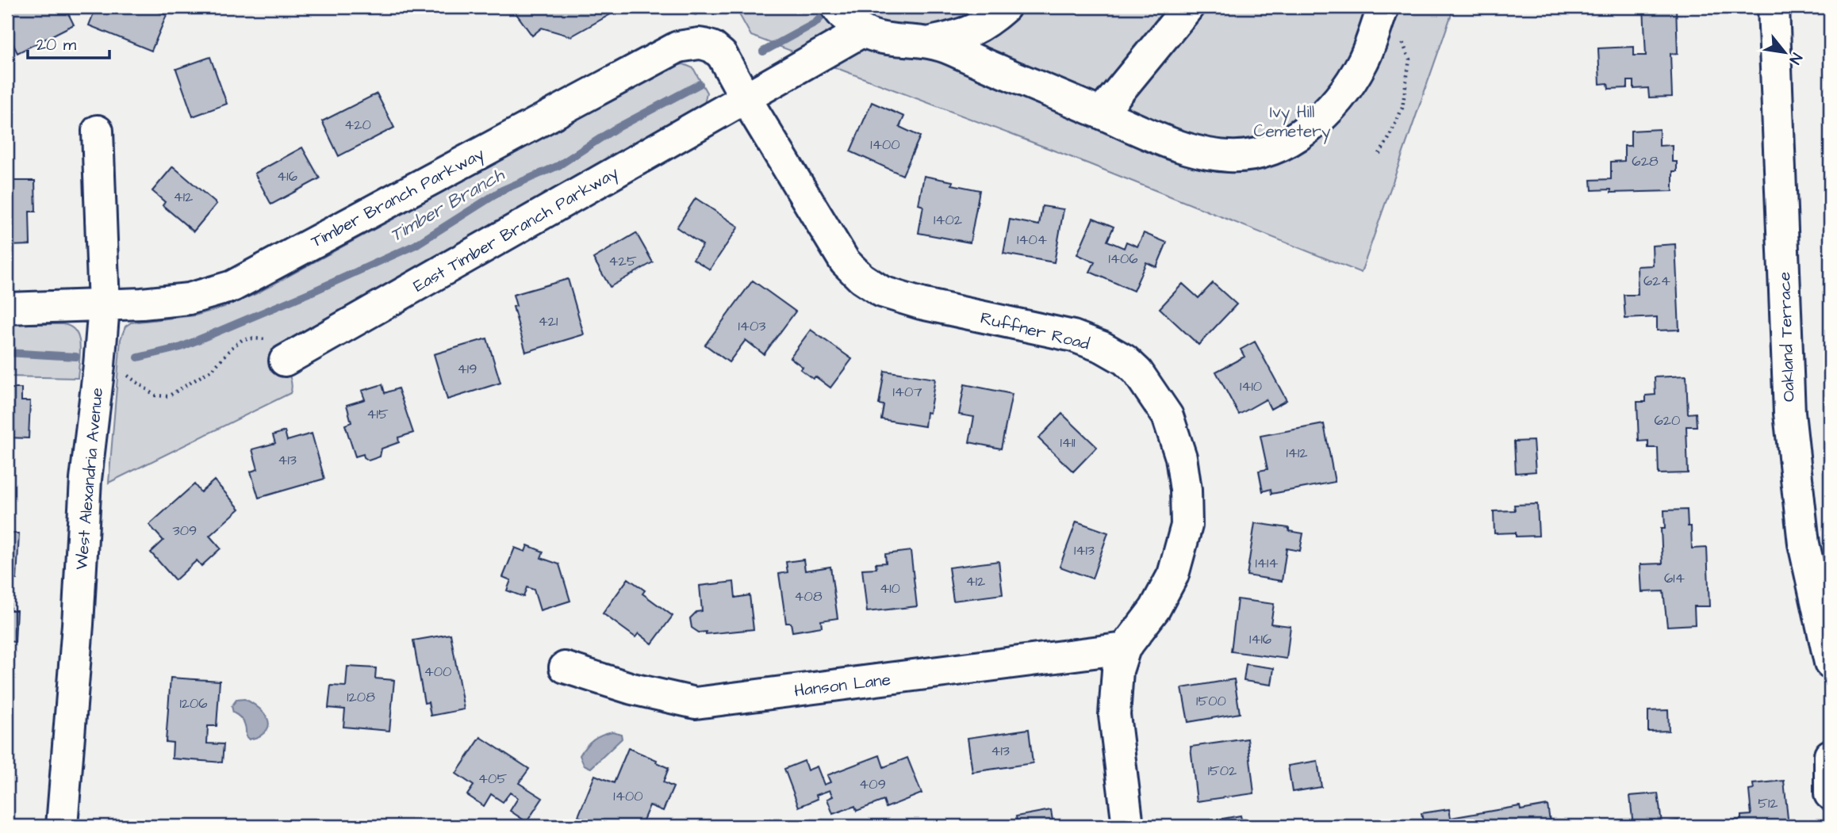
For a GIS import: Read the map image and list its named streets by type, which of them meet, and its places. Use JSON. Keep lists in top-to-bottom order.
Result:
{
  "streets": {
    "street": [
      "Timber Branch Parkway",
      "East Timber Branch Parkway",
      "Ruffner Road",
      "Oakland Terrace",
      "West Alexandria Avenue",
      "Hanson Lane"
    ]
  },
  "crossings": [
    ["Timber Branch Parkway", "East Timber Branch Parkway"],
    ["Timber Branch Parkway", "Ruffner Road"],
    ["Timber Branch Parkway", "West Alexandria Avenue"],
    ["East Timber Branch Parkway", "Ruffner Road"],
    ["Ruffner Road", "Hanson Lane"]
  ],
  "water": ["Timber Branch"],
  "parks": ["Ivy Hill Cemetery"],
  "house_numbers": [
    "420",
    "1400",
    "628",
    "416",
    "412",
    "1402",
    "1404",
    "1406",
    "425",
    "624",
    "421",
    "1403",
    "419",
    "1410",
    "1407",
    "415",
    "620",
    "1411",
    "1412",
    "413",
    "309",
    "1413",
    "1414",
    "614",
    "412",
    "410",
    "408",
    "1416",
    "400",
    "1208",
    "1500",
    "1206",
    "413",
    "1502",
    "405",
    "409",
    "1400",
    "512"
  ],
  "scale_bar": "20 m",
  "north": "bottom right"
}
